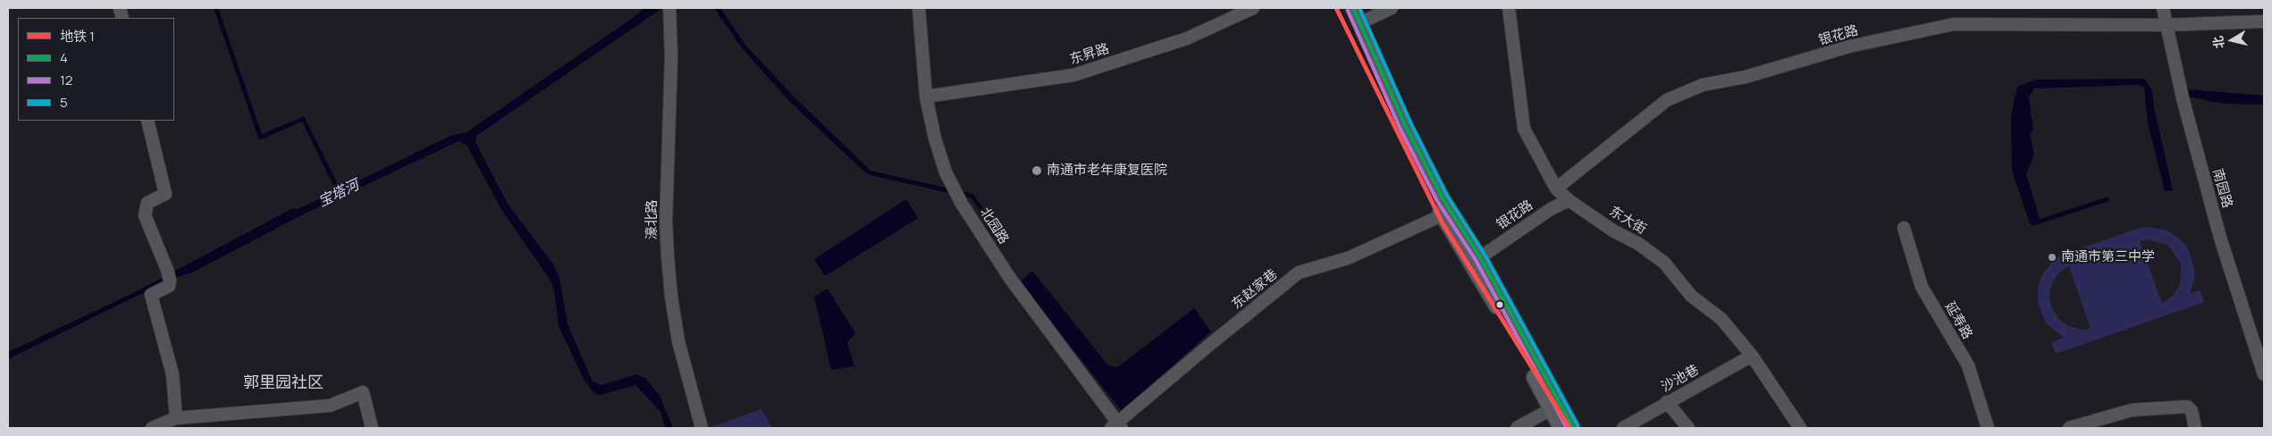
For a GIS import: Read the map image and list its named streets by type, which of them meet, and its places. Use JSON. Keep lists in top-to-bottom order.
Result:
{
  "streets": {
    "street": [
      "银花路",
      "东昇路",
      "南园路",
      "濠北路",
      "东大街",
      "北园路",
      "东赵家巷",
      "延寿路",
      "沙池巷"
    ]
  },
  "crossings": [
    ["银花路", "南园路"],
    ["银花路", "东大街"],
    ["东昇路", "北园路"],
    ["东大街", "沙池巷"],
    ["北园路", "东赵家巷"]
  ],
  "districts": ["郭里园社区"],
  "water": ["宝塔河"],
  "places": ["南通市老年康复医院", "南通市第三中学"],
  "lines": [
    "metro line 1",
    "transit line 4",
    "transit line 5",
    "transit line 12"
  ],
  "legend": [
    "地铁 1",
    "4",
    "12",
    "5"
  ],
  "north": "left"
}
